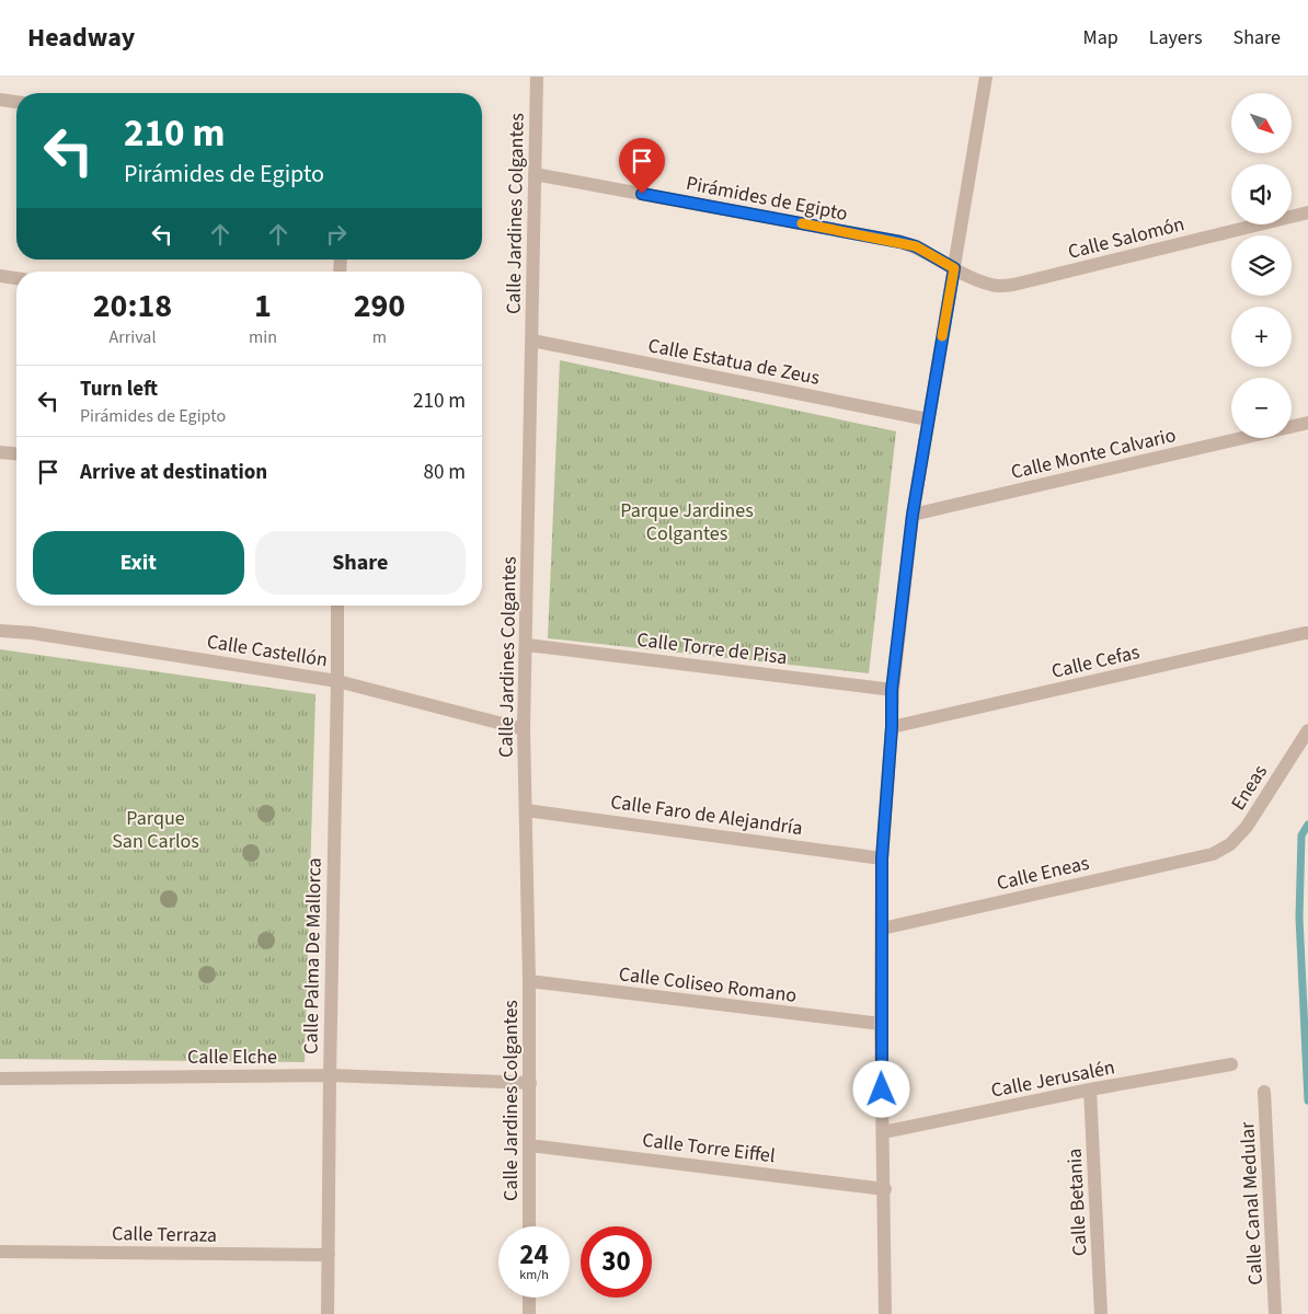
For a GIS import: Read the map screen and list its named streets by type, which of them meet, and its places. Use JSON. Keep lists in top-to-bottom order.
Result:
{
  "streets": {
    "street": [
      "Pirámides de Egipto",
      "Calle Jardines Colgantes",
      "Calle Salomón",
      "Calle Estatua de Zeus",
      "Calle Monte Calvario",
      "Calle Torre de Pisa",
      "Calle Castellón",
      "Calle Cefas",
      "Eneas",
      "Calle Faro de Alejandría",
      "Calle Eneas",
      "Calle Palma De Mallorca",
      "Calle Coliseo Romano",
      "Calle Elche",
      "Calle Jerusalén",
      "Calle Torre Eiffel",
      "Calle Betania",
      "Calle Canal Medular",
      "Calle Terraza"
    ]
  },
  "crossings": [
    ["Pirámides de Egipto", "Calle Jardines Colgantes"],
    ["Pirámides de Egipto", "Calle Salomón"],
    ["Calle Jardines Colgantes", "Calle Estatua de Zeus"],
    ["Calle Jardines Colgantes", "Calle Torre de Pisa"],
    ["Calle Jardines Colgantes", "Calle Castellón"],
    ["Calle Jardines Colgantes", "Calle Faro de Alejandría"],
    ["Calle Jardines Colgantes", "Calle Coliseo Romano"],
    ["Calle Jardines Colgantes", "Calle Elche"],
    ["Calle Jardines Colgantes", "Calle Torre Eiffel"],
    ["Calle Castellón", "Calle Palma De Mallorca"],
    ["Eneas", "Calle Eneas"],
    ["Calle Palma De Mallorca", "Calle Elche"],
    ["Calle Palma De Mallorca", "Calle Terraza"],
    ["Calle Jerusalén", "Calle Betania"]
  ],
  "parks": ["Parque Jardines Colgantes", "Parque San Carlos"],
  "north": "bottom right",
  "page": {
    "header": "Headway",
    "nav": ["Map", "Layers", "Share"],
    "map_buttons": ["+", "−"],
    "turn": ["210 m", "Pirámides de Egipto"],
    "eta": [
      "20:18",
      "Arrival",
      "1",
      "min",
      "290",
      "m"
    ],
    "list": [
      {
        "name": "Turn left",
        "note": "Pirámides de Egipto",
        "value": "210 m"
      },
      {
        "name": "Arrive at destination",
        "value": "80 m"
      }
    ],
    "buttons": ["Exit", "Share"],
    "speed": "24 km/h",
    "limit": "30"
  }
}
